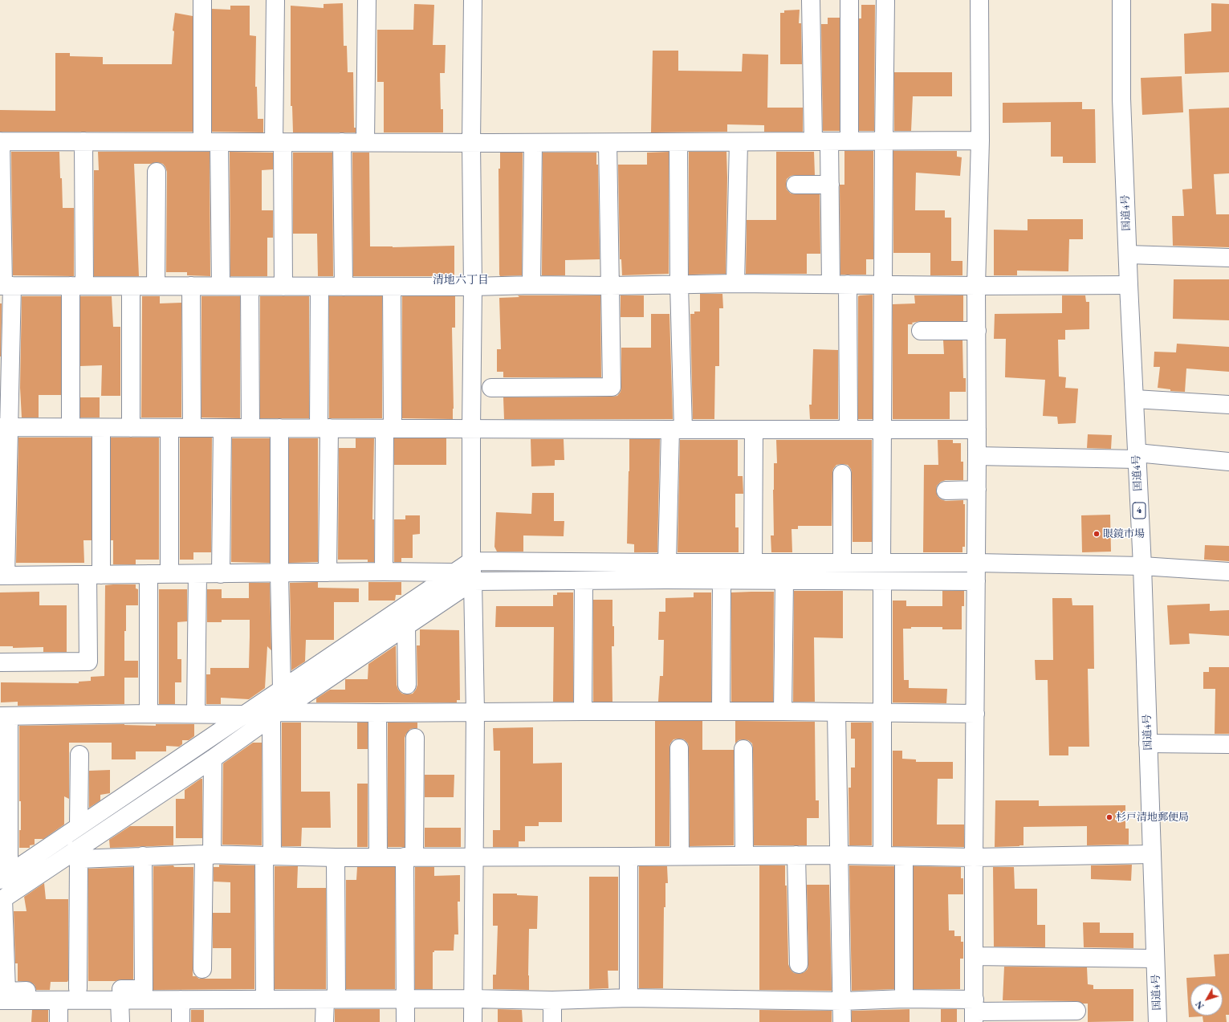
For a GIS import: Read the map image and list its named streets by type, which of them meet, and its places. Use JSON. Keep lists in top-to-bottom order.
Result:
{
  "streets": {
    "main road": ["国道4号", "4"]
  },
  "districts": ["清地六丁目"],
  "places": ["眼鏡市場", "杉戸清地郵便局"],
  "north": "bottom left"
}
